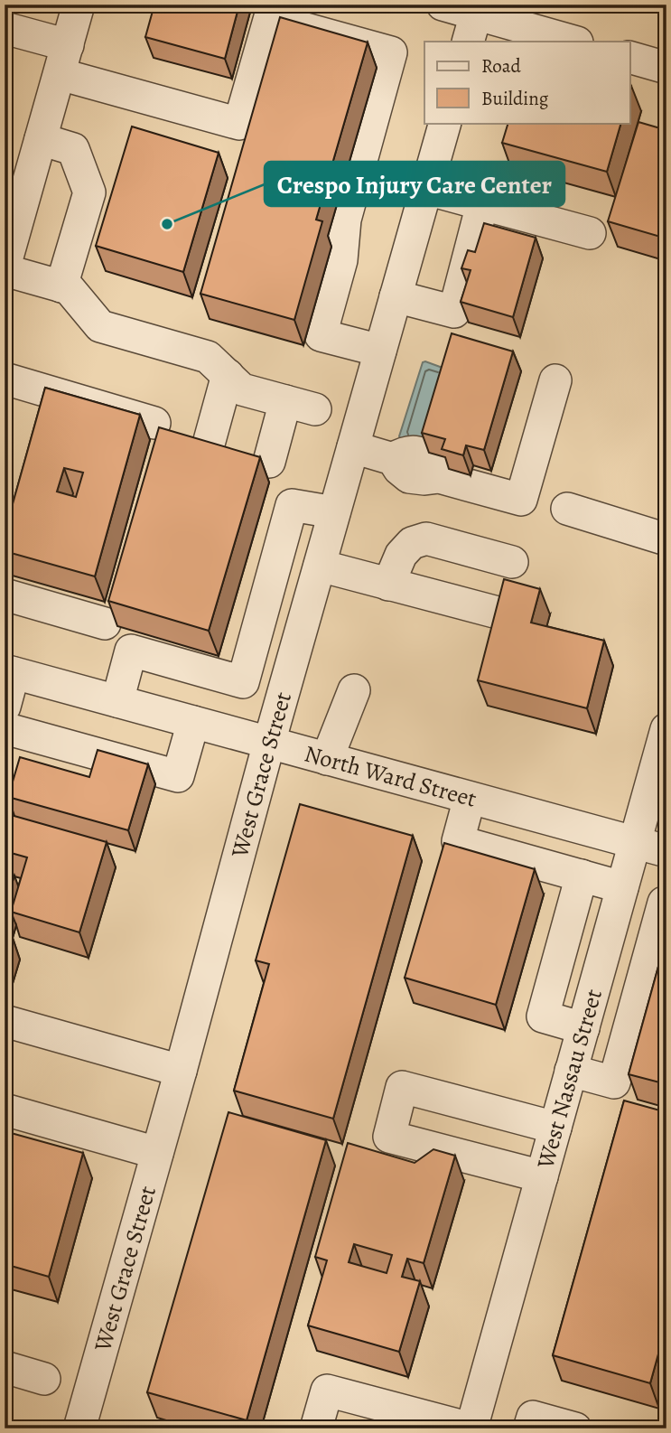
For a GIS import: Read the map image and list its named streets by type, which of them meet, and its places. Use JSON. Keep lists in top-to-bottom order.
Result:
{
  "streets": {
    "street": ["West Grace Street", "North Ward Street", "West Nassau Street"]
  },
  "crossings": [
    ["West Grace Street", "North Ward Street"],
    ["North Ward Street", "West Nassau Street"]
  ],
  "places": ["Crespo Injury Care Center"],
  "legend": ["Road", "Building"]
}
